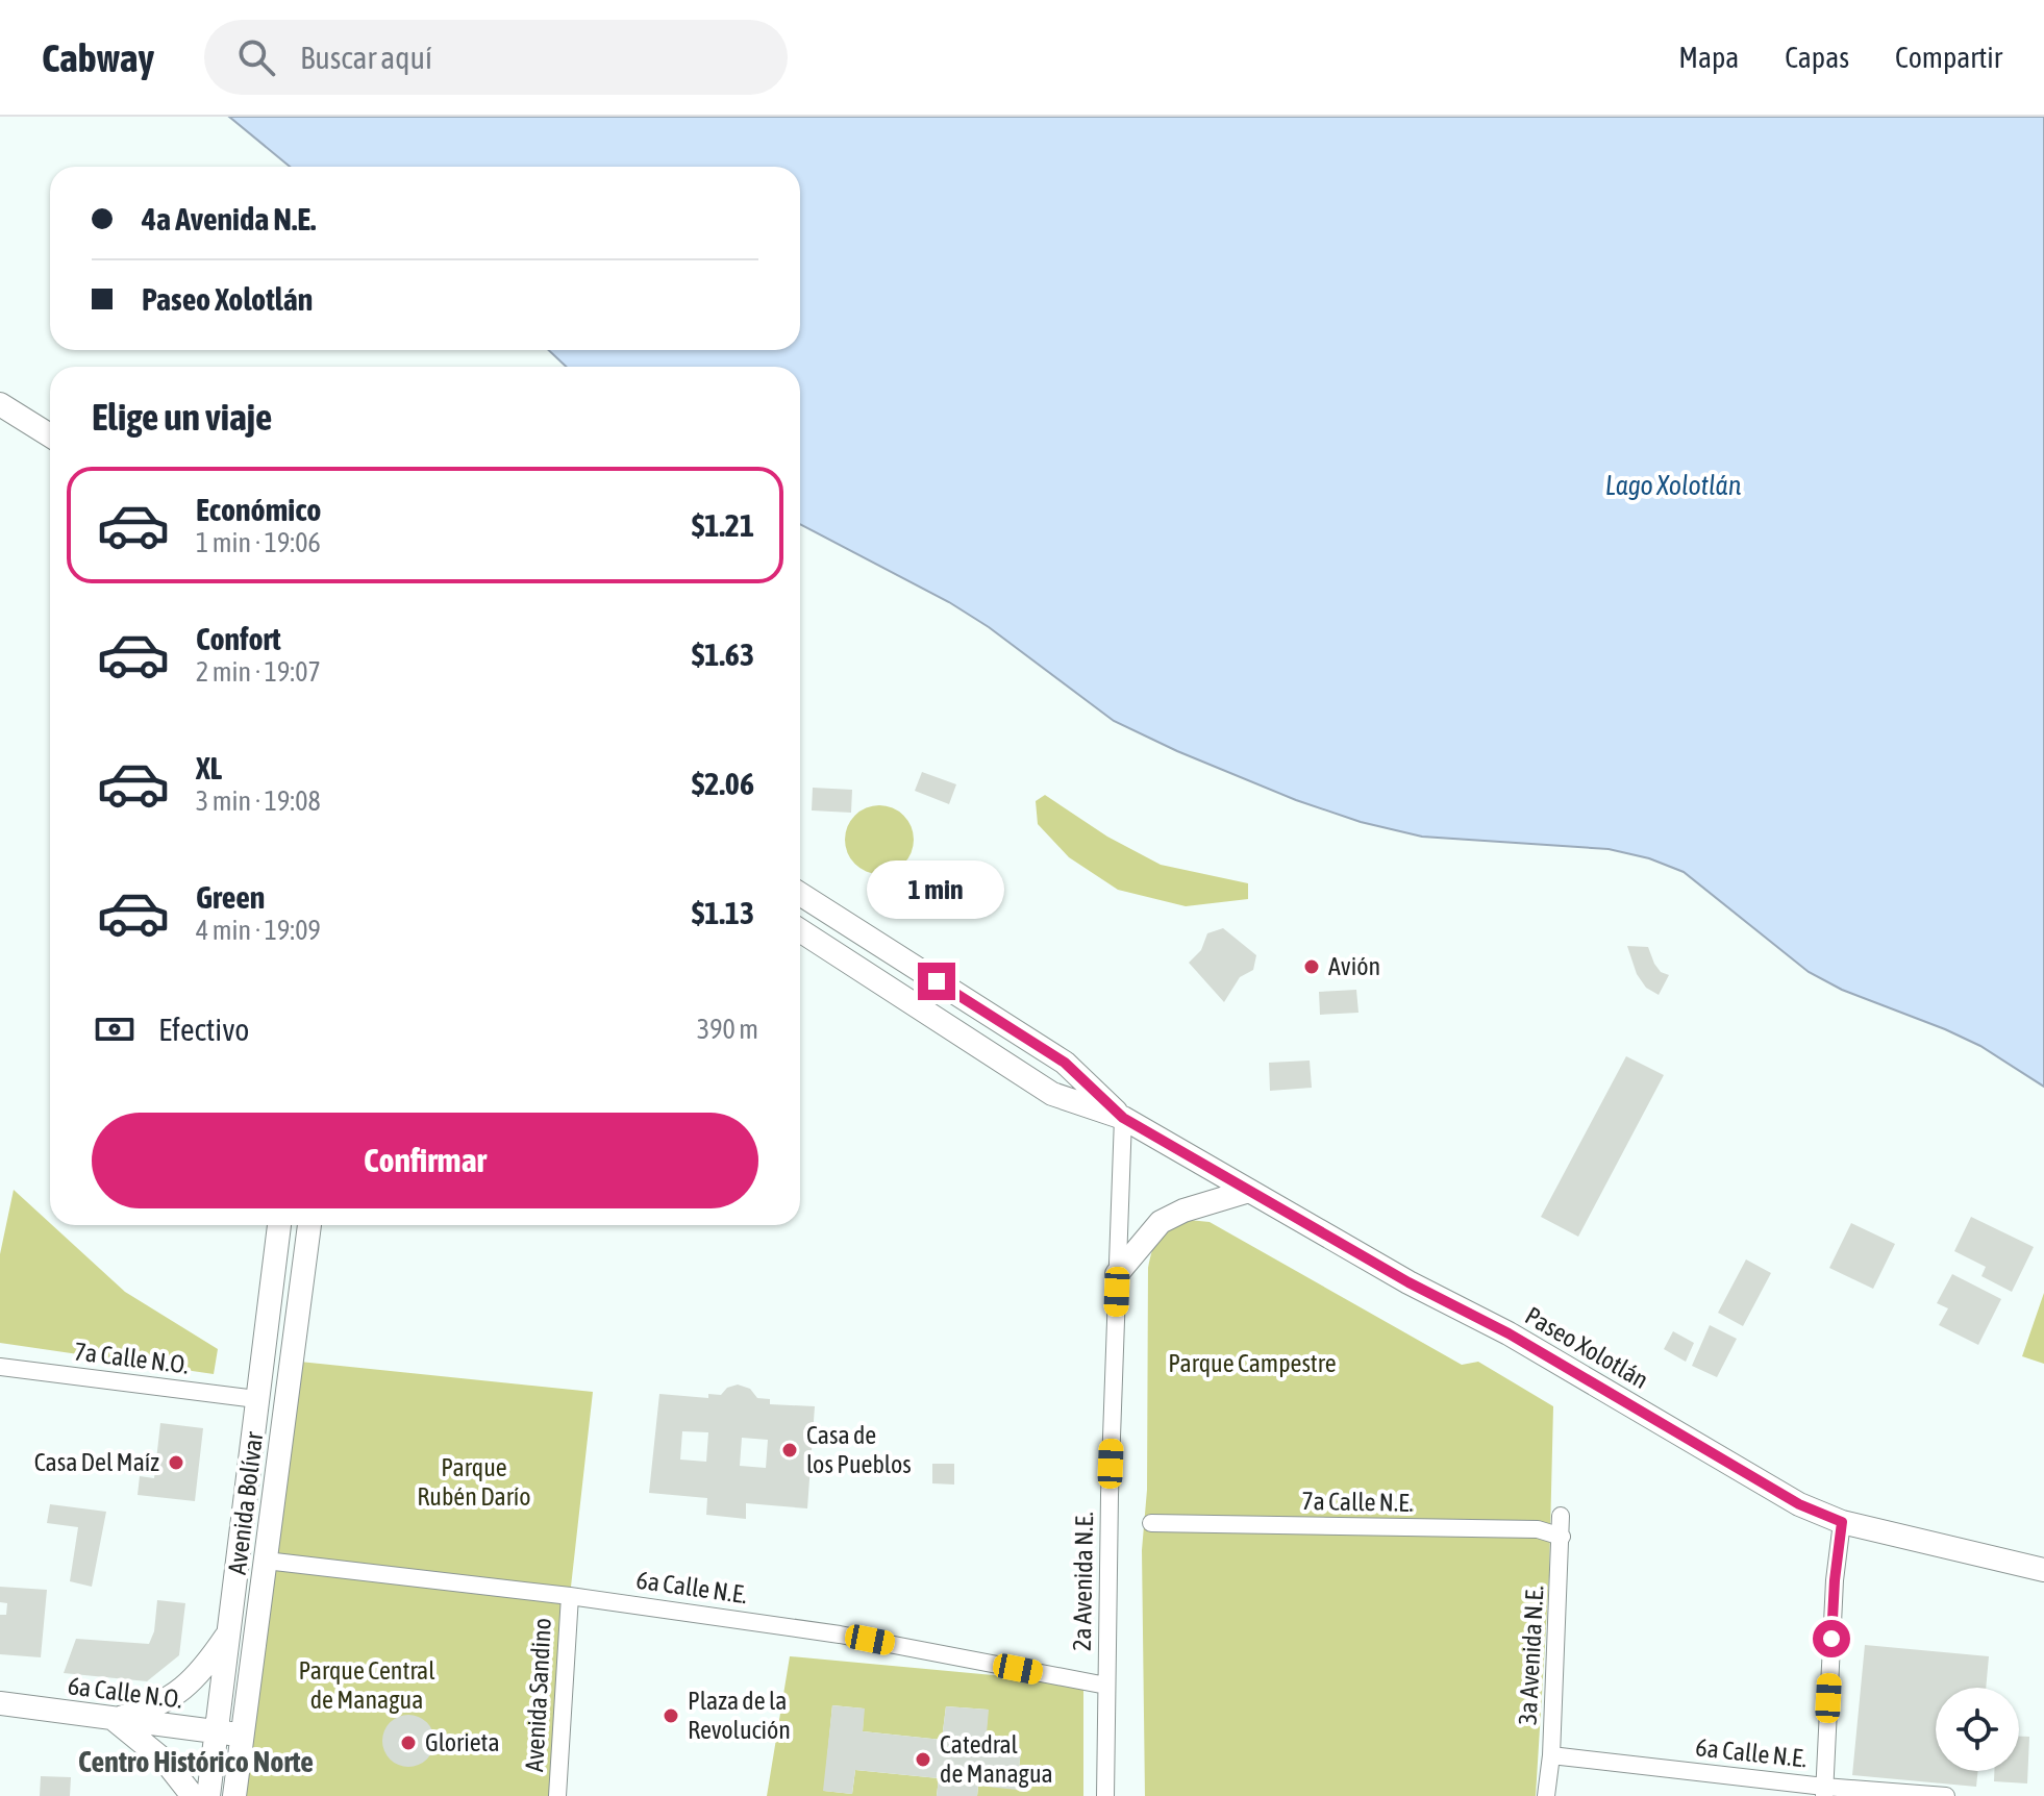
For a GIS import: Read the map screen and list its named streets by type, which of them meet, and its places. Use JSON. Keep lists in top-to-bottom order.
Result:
{
  "streets": {
    "street": [
      "Paseo Xolotlán",
      "7a Calle N.O.",
      "7a Calle N.E.",
      "Avenida Bolívar",
      "2a Avenida N.E.",
      "6a Calle N.E.",
      "3a Avenida N.E.",
      "6a Calle N.O.",
      "Avenida Sandino"
    ]
  },
  "crossings": [
    ["Paseo Xolotlán", "2a Avenida N.E."],
    ["7a Calle N.O.", "Avenida Bolívar"],
    ["7a Calle N.E.", "3a Avenida N.E."],
    ["Avenida Bolívar", "6a Calle N.E."],
    ["Avenida Bolívar", "6a Calle N.O."],
    ["2a Avenida N.E.", "6a Calle N.E."],
    ["6a Calle N.E.", "3a Avenida N.E."],
    ["6a Calle N.E.", "Avenida Sandino"]
  ],
  "districts": ["Centro Histórico Norte"],
  "water": ["Lago Xolotlán"],
  "parks": ["Parque Campestre", "Parque Rubén Darío", "Parque Central de Managua"],
  "places": [
    "Avión",
    "Casa de los Pueblos",
    "Casa Del Maíz",
    "Plaza de la Revolución",
    "Glorieta",
    "Catedral de Managua"
  ],
  "page": {
    "header": "Cabway",
    "search": "Buscar aquí",
    "nav": ["Mapa", "Capas", "Compartir"],
    "banner": ["4a Avenida N.E.", "Paseo Xolotlán"],
    "heading": "Elige un viaje",
    "list": [
      {
        "name": "Económico",
        "note": "1 min · 19:06",
        "value": "$1.21"
      },
      {
        "name": "Confort",
        "note": "2 min · 19:07",
        "value": "$1.63"
      },
      {
        "name": "XL",
        "note": "3 min · 19:08",
        "value": "$2.06"
      },
      {
        "name": "Green",
        "note": "4 min · 19:09",
        "value": "$1.13"
      }
    ],
    "bubble": "1 min",
    "pay": ["Efectivo", "390 m"],
    "buttons": "Confirmar"
  }
}
